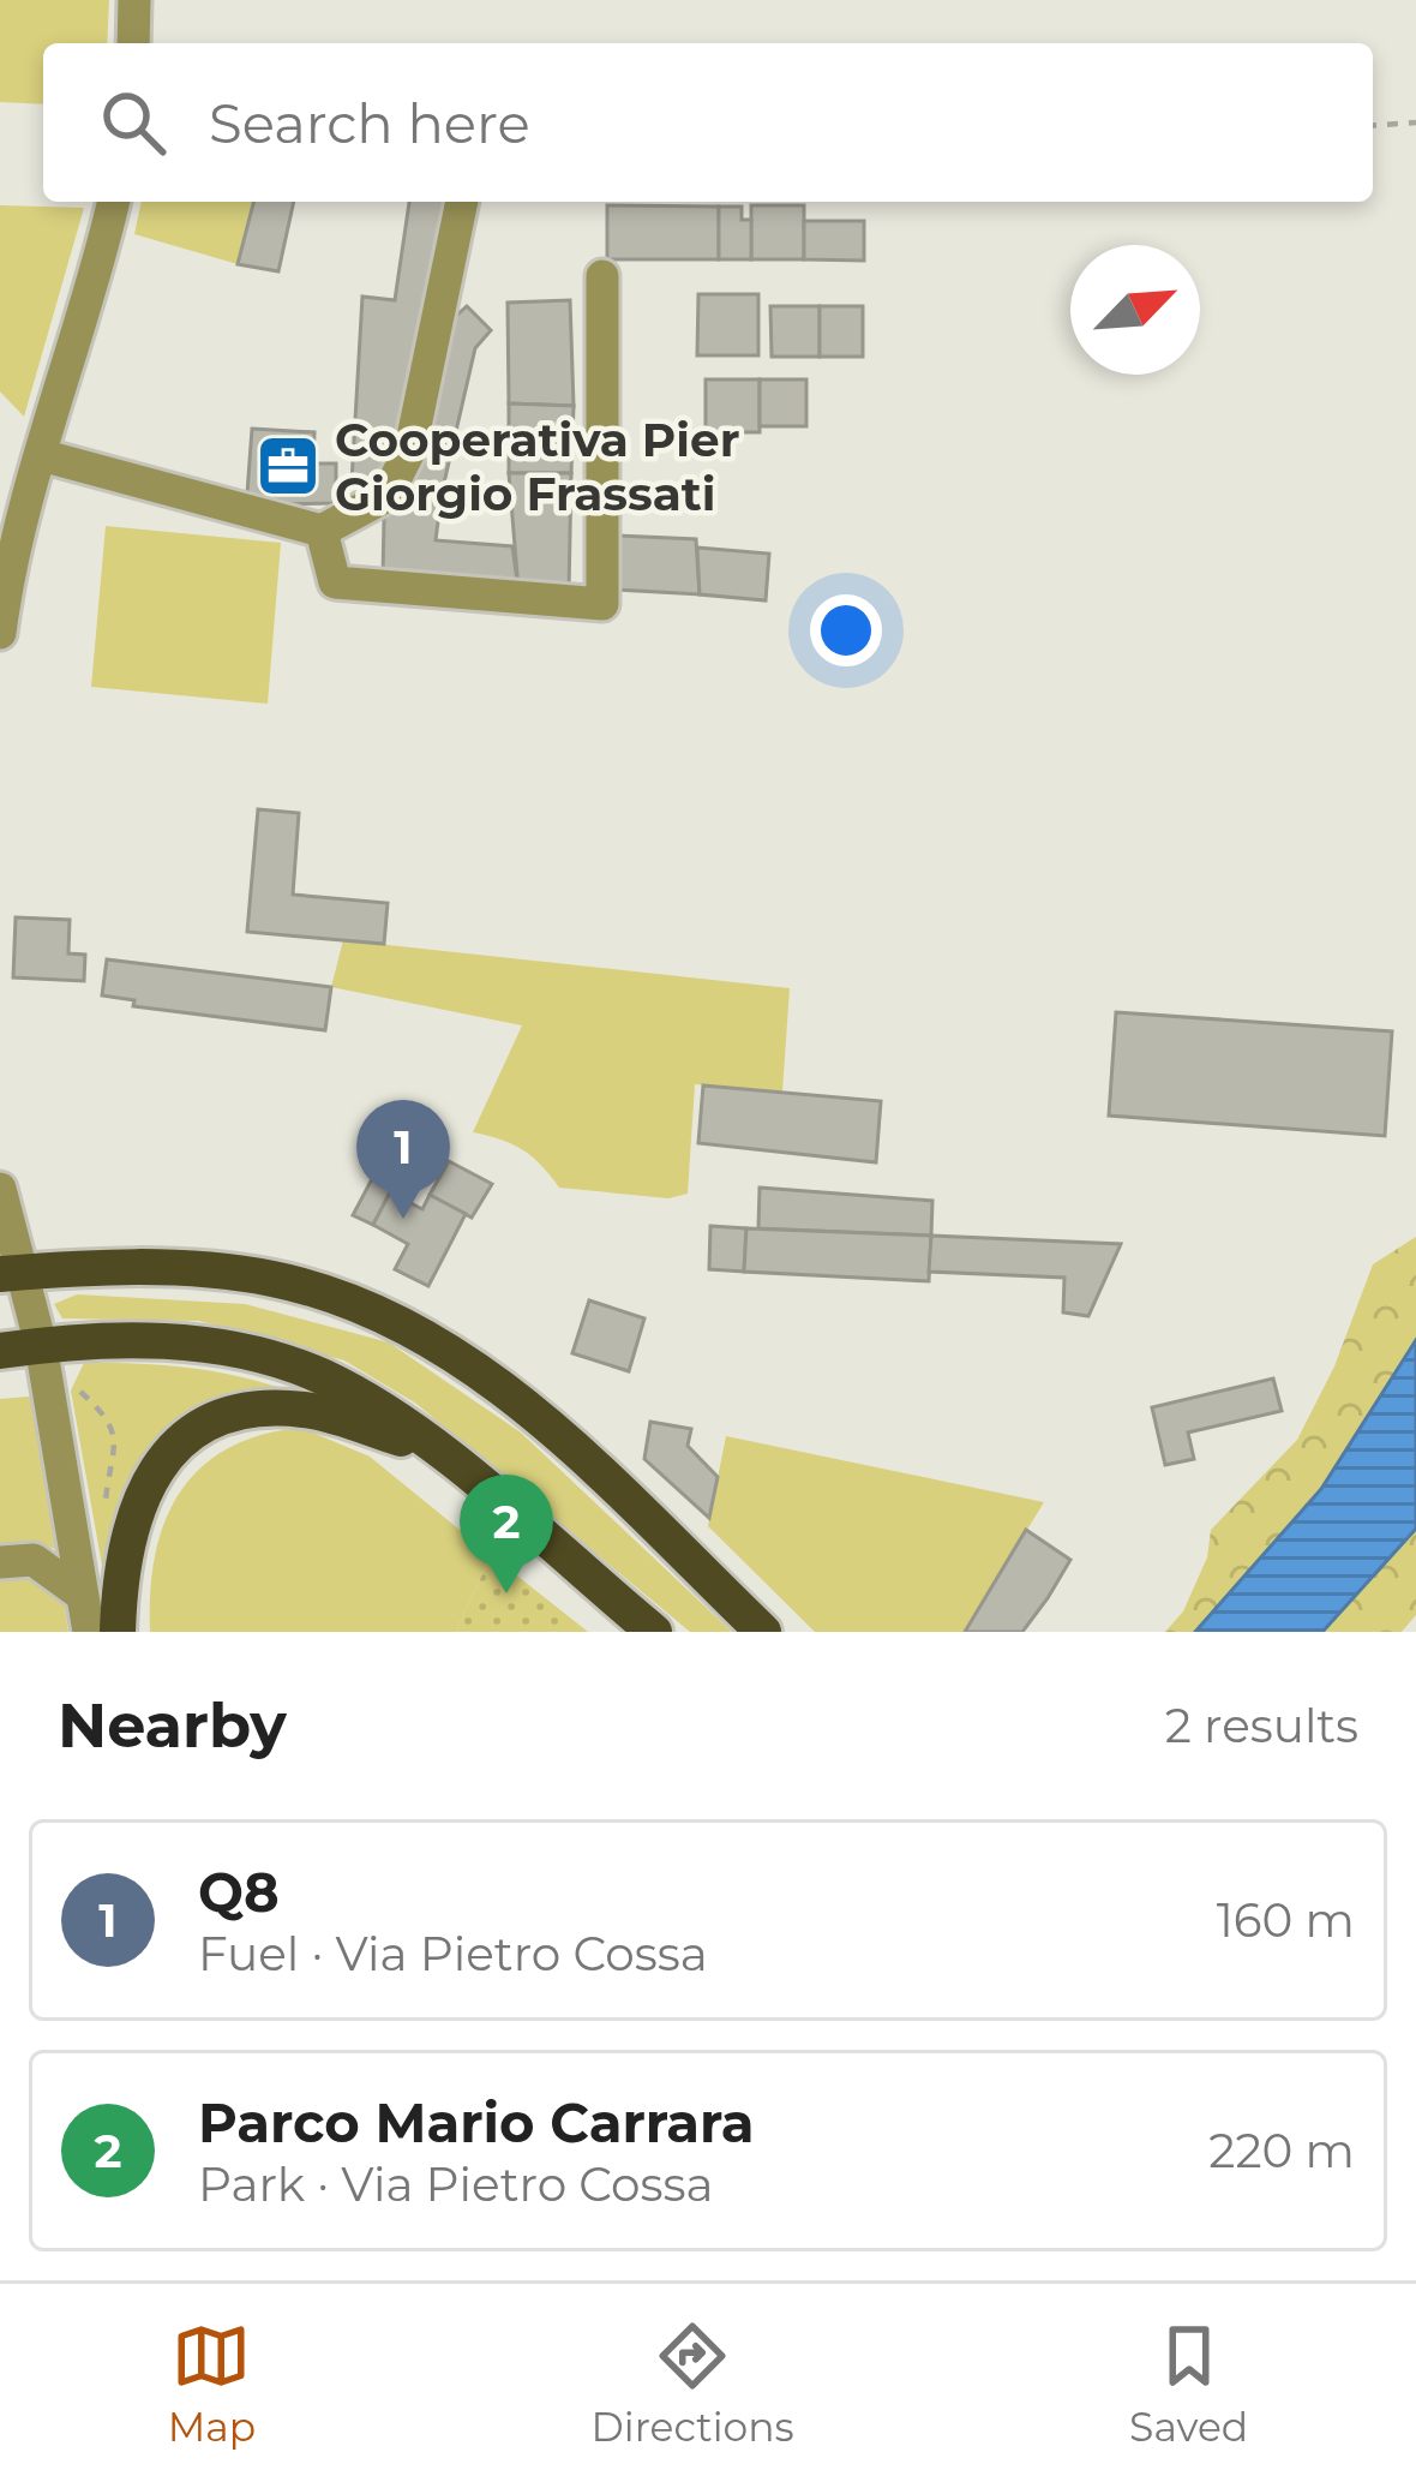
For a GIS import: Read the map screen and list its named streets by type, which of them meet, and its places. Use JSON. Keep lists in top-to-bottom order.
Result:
{
  "places": {
    "office": ["Cooperativa Pier Giorgio Frassati"]
  },
  "north": "top right",
  "page": {
    "search": "Search here",
    "pins": ["1", "2"],
    "heading": ["Nearby", "2 results"],
    "list": [
      {
        "mark": "1",
        "name": "Q8",
        "note": "Fuel · Via Pietro Cossa",
        "value": "160 m"
      },
      {
        "mark": "2",
        "name": "Parco Mario Carrara",
        "note": "Park · Via Pietro Cossa",
        "value": "220 m"
      }
    ],
    "nav": ["Map", "Directions", "Saved"]
  }
}
